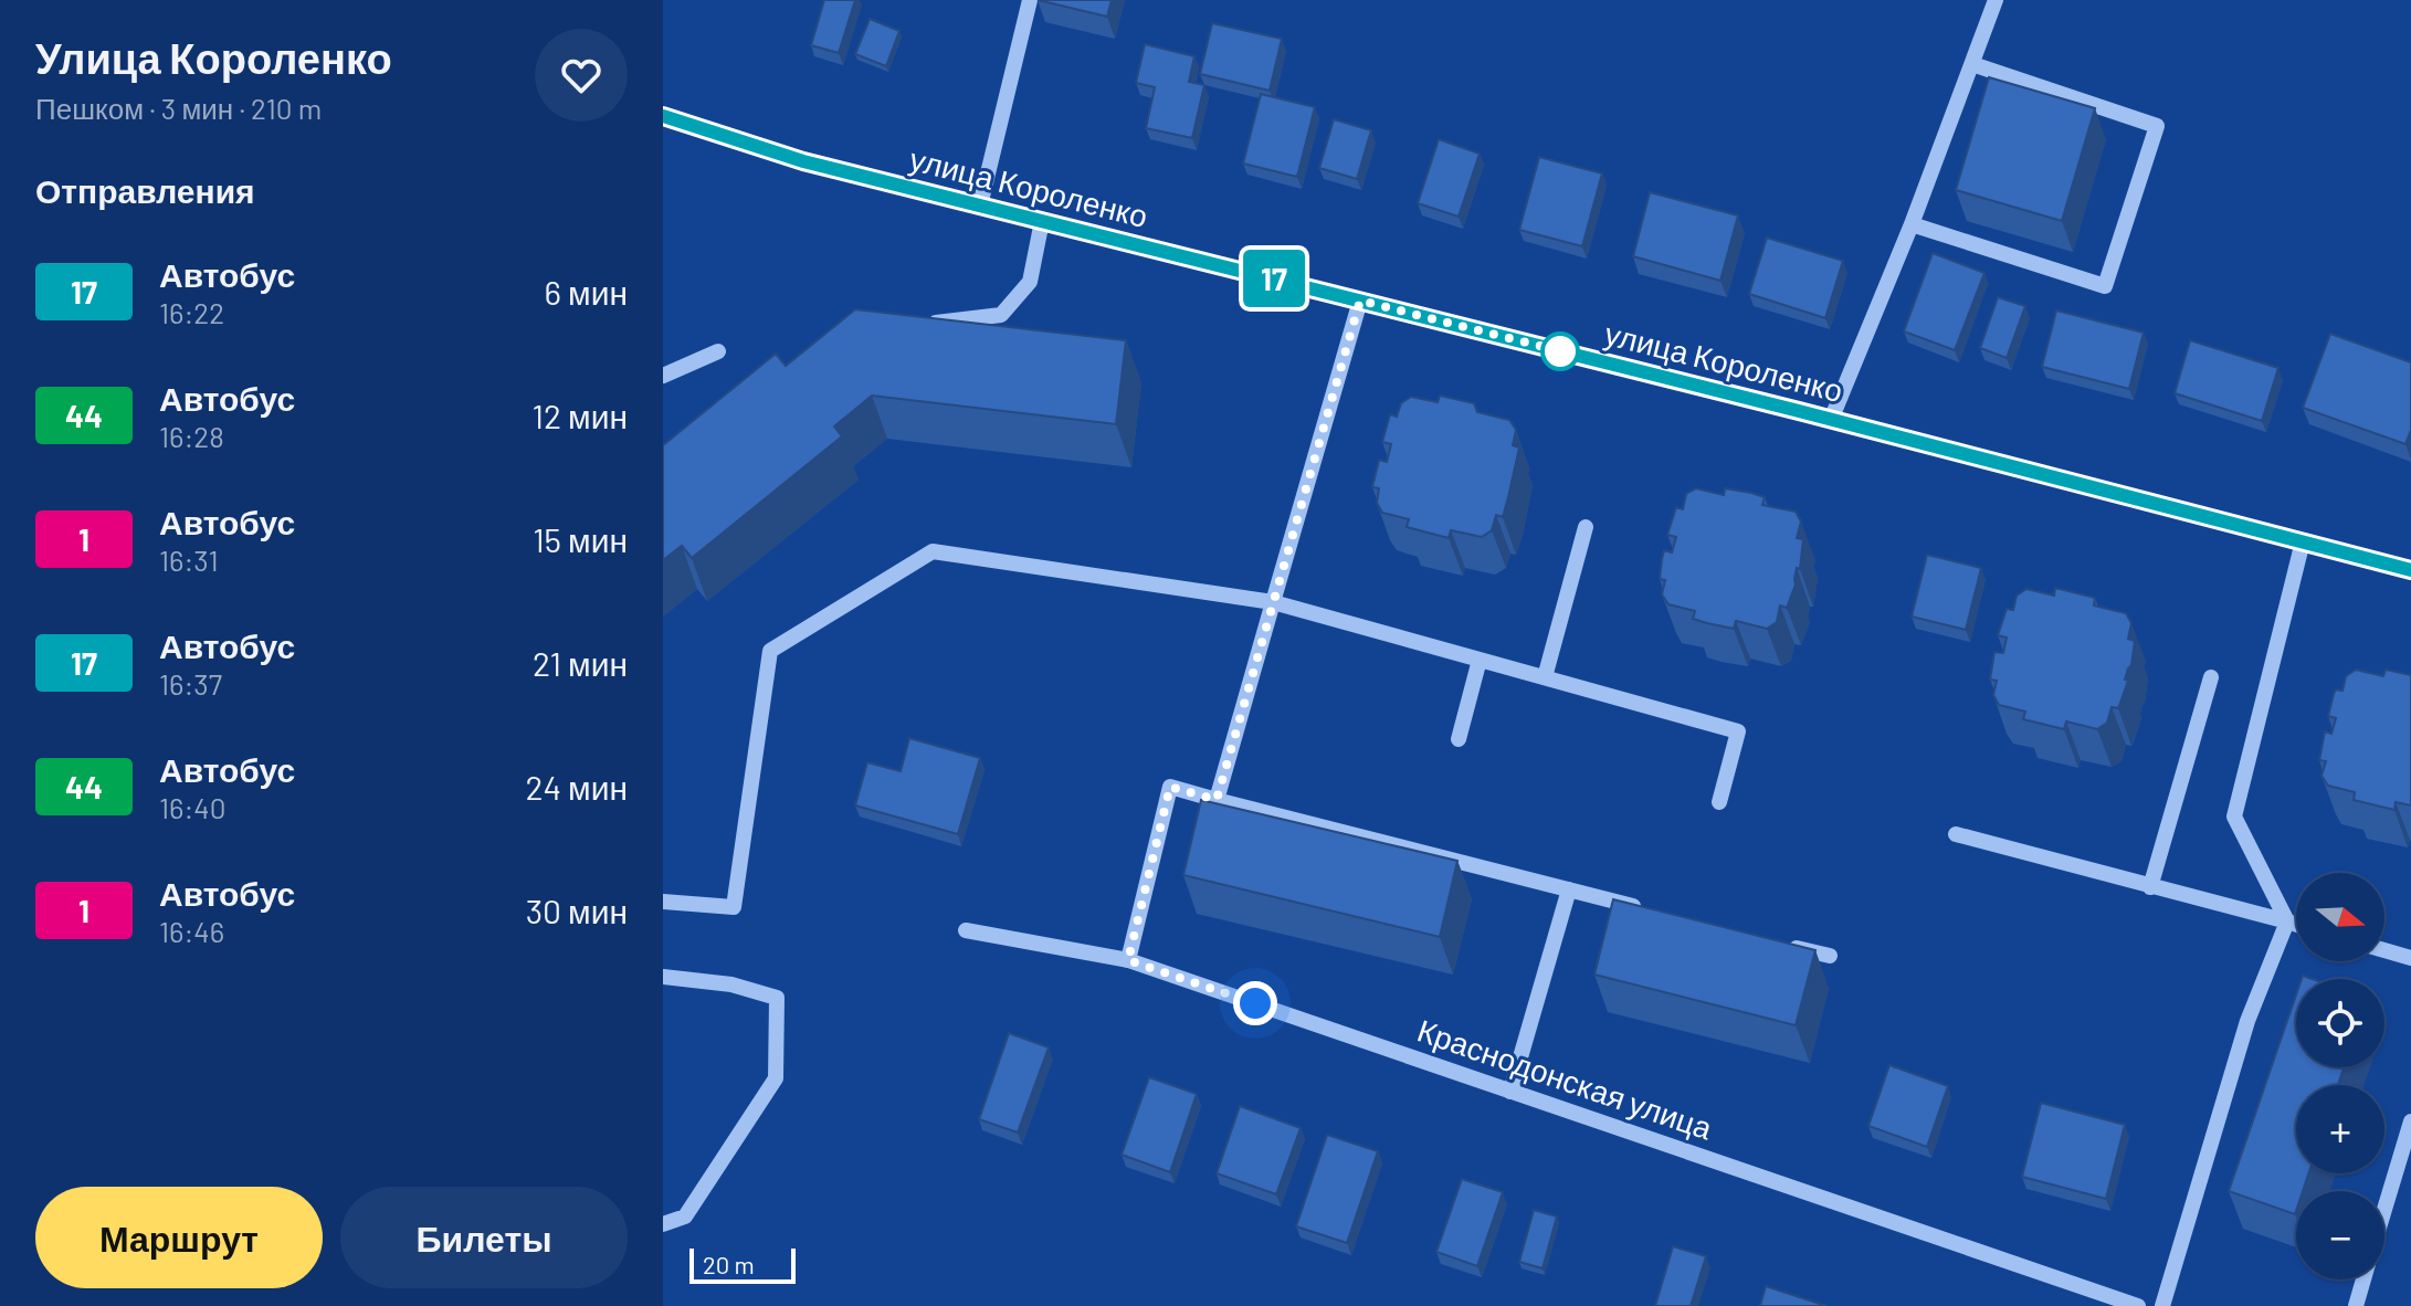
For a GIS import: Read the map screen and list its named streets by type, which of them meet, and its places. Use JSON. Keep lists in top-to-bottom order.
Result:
{
  "streets": {
    "street": ["улица Короленко", "Краснодонская улица"]
  },
  "lines": ["bus line 17"],
  "scale_bar": "20 m",
  "north": "right",
  "page": {
    "heading": [
      ["Улица Короленко", "Пешком · 3 мин · 210 m"],
      "Отправления"
    ],
    "on_map": "17",
    "list": [
      {
        "mark": "17",
        "name": "Автобус",
        "note": "16:22",
        "value": "6 мин"
      },
      {
        "mark": "44",
        "name": "Автобус",
        "note": "16:28",
        "value": "12 мин"
      },
      {
        "mark": "1",
        "name": "Автобус",
        "note": "16:31",
        "value": "15 мин"
      },
      {
        "mark": "17",
        "name": "Автобус",
        "note": "16:37",
        "value": "21 мин"
      },
      {
        "mark": "44",
        "name": "Автобус",
        "note": "16:40",
        "value": "24 мин"
      },
      {
        "mark": "1",
        "name": "Автобус",
        "note": "16:46",
        "value": "30 мин"
      }
    ],
    "map_buttons": ["+", "−"],
    "buttons": ["Маршрут", "Билеты"],
    "scale": "20 m"
  }
}
